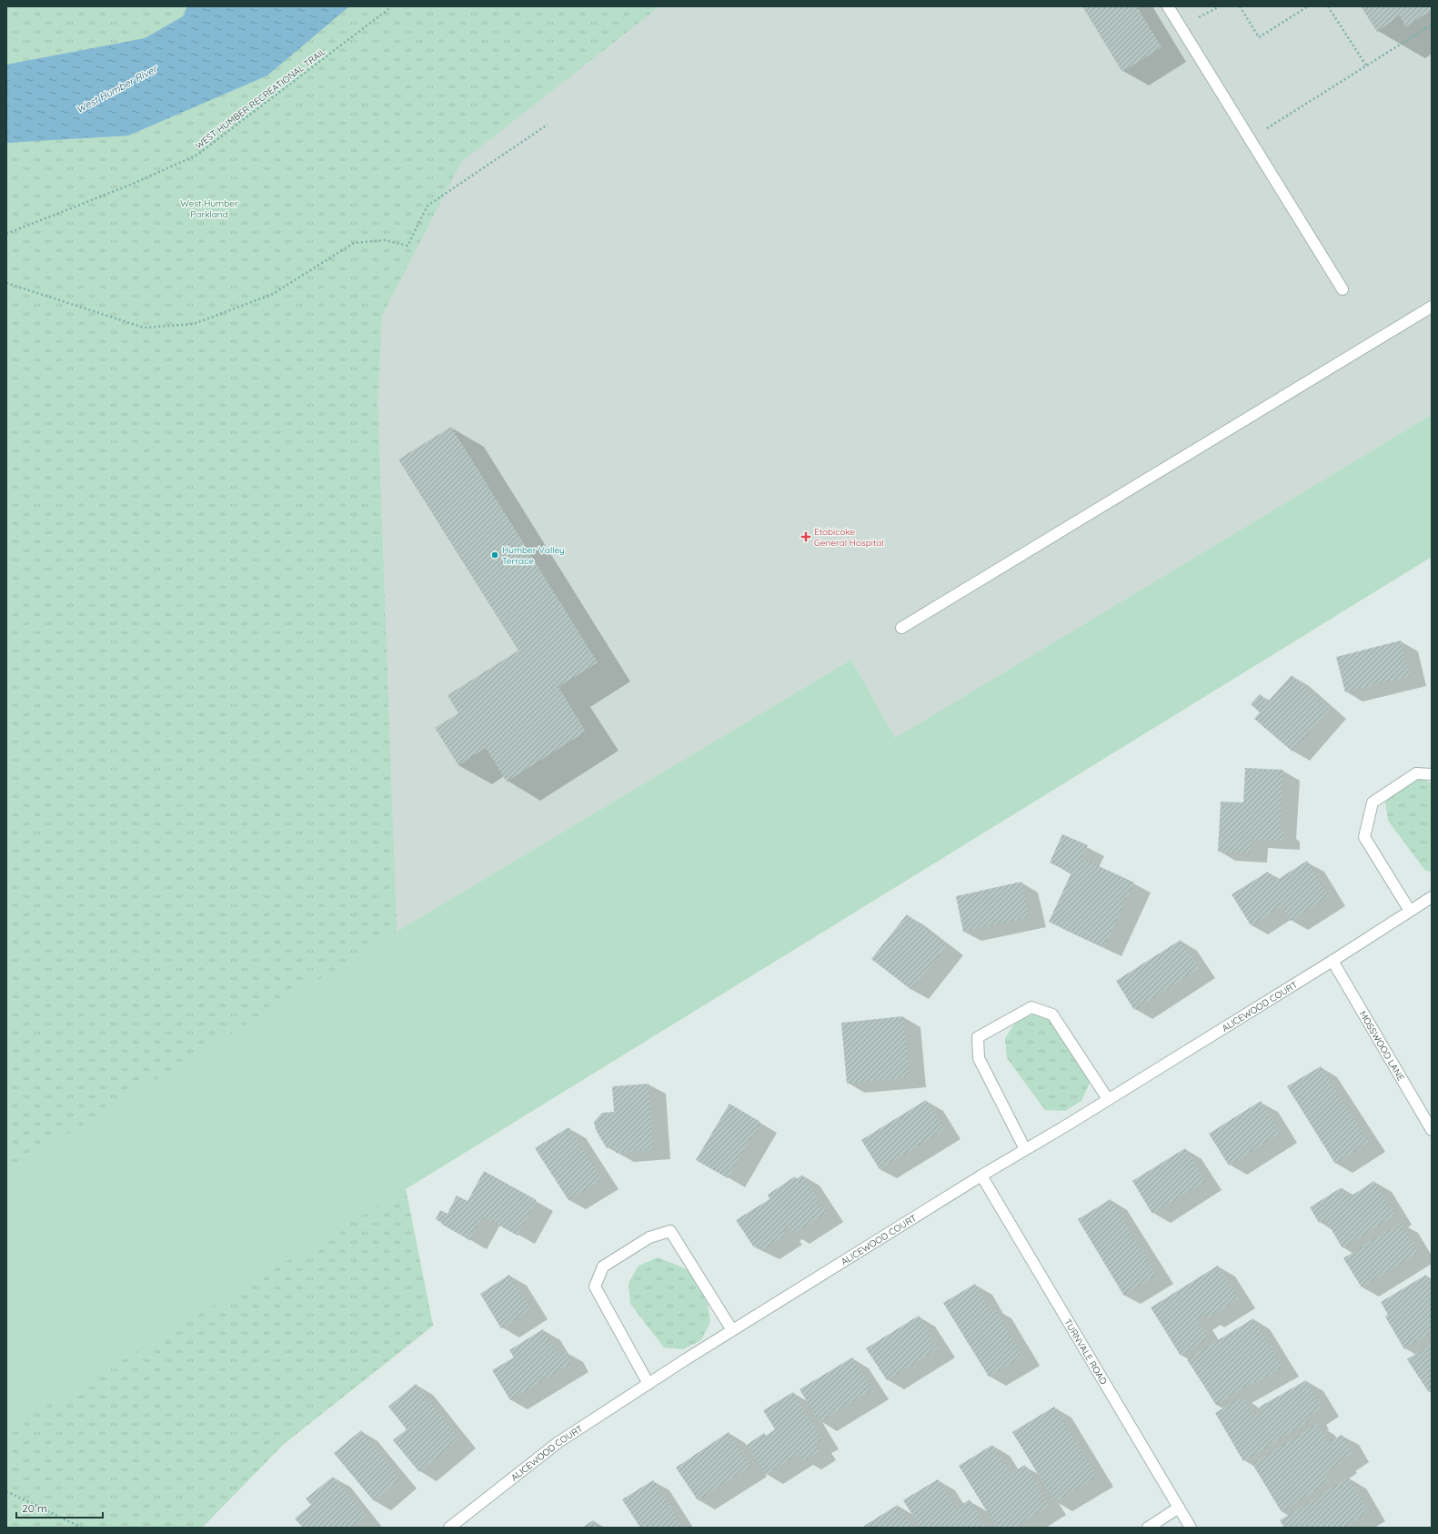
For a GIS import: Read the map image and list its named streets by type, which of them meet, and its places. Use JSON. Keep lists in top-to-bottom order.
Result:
{
  "streets": {
    "street": ["ALICEWOOD COURT", "MOSSWOOD LANE", "TURNVALE ROAD"],
    "path": ["WEST HUMBER RECREATIONAL TRAIL"]
  },
  "crossings": [
    ["ALICEWOOD COURT", "MOSSWOOD LANE"],
    ["ALICEWOOD COURT", "TURNVALE ROAD"]
  ],
  "water": ["West Humber River"],
  "parks": ["West Humber Parkland"],
  "places": {
    "health": ["Etobicoke General Hospital"],
    "other": ["Humber Valley Terrace"]
  },
  "scale_bar": "20 m"
}
